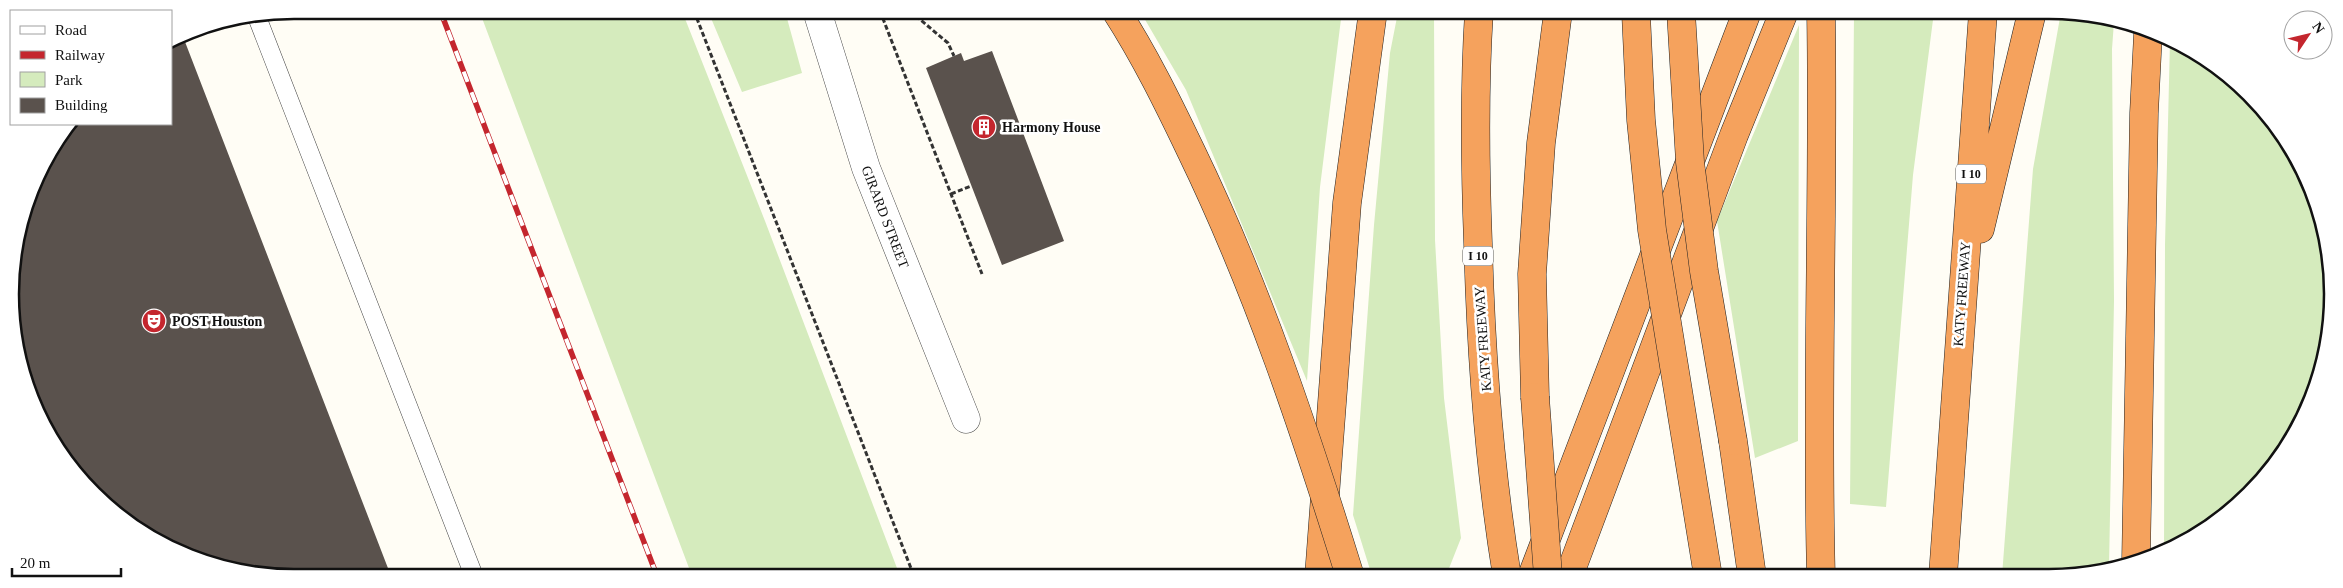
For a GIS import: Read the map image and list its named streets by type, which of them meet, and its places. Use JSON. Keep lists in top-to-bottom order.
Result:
{
  "streets": {
    "highway": ["I 10", "KATY FREEWAY"],
    "street": ["GIRARD STREET"]
  },
  "places": {
    "building": ["Harmony House"],
    "theatre": ["POST Houston"]
  },
  "legend": [
    "Road",
    "Railway",
    "Park",
    "Building"
  ],
  "scale_bar": "20 m",
  "north": "top right"
}
